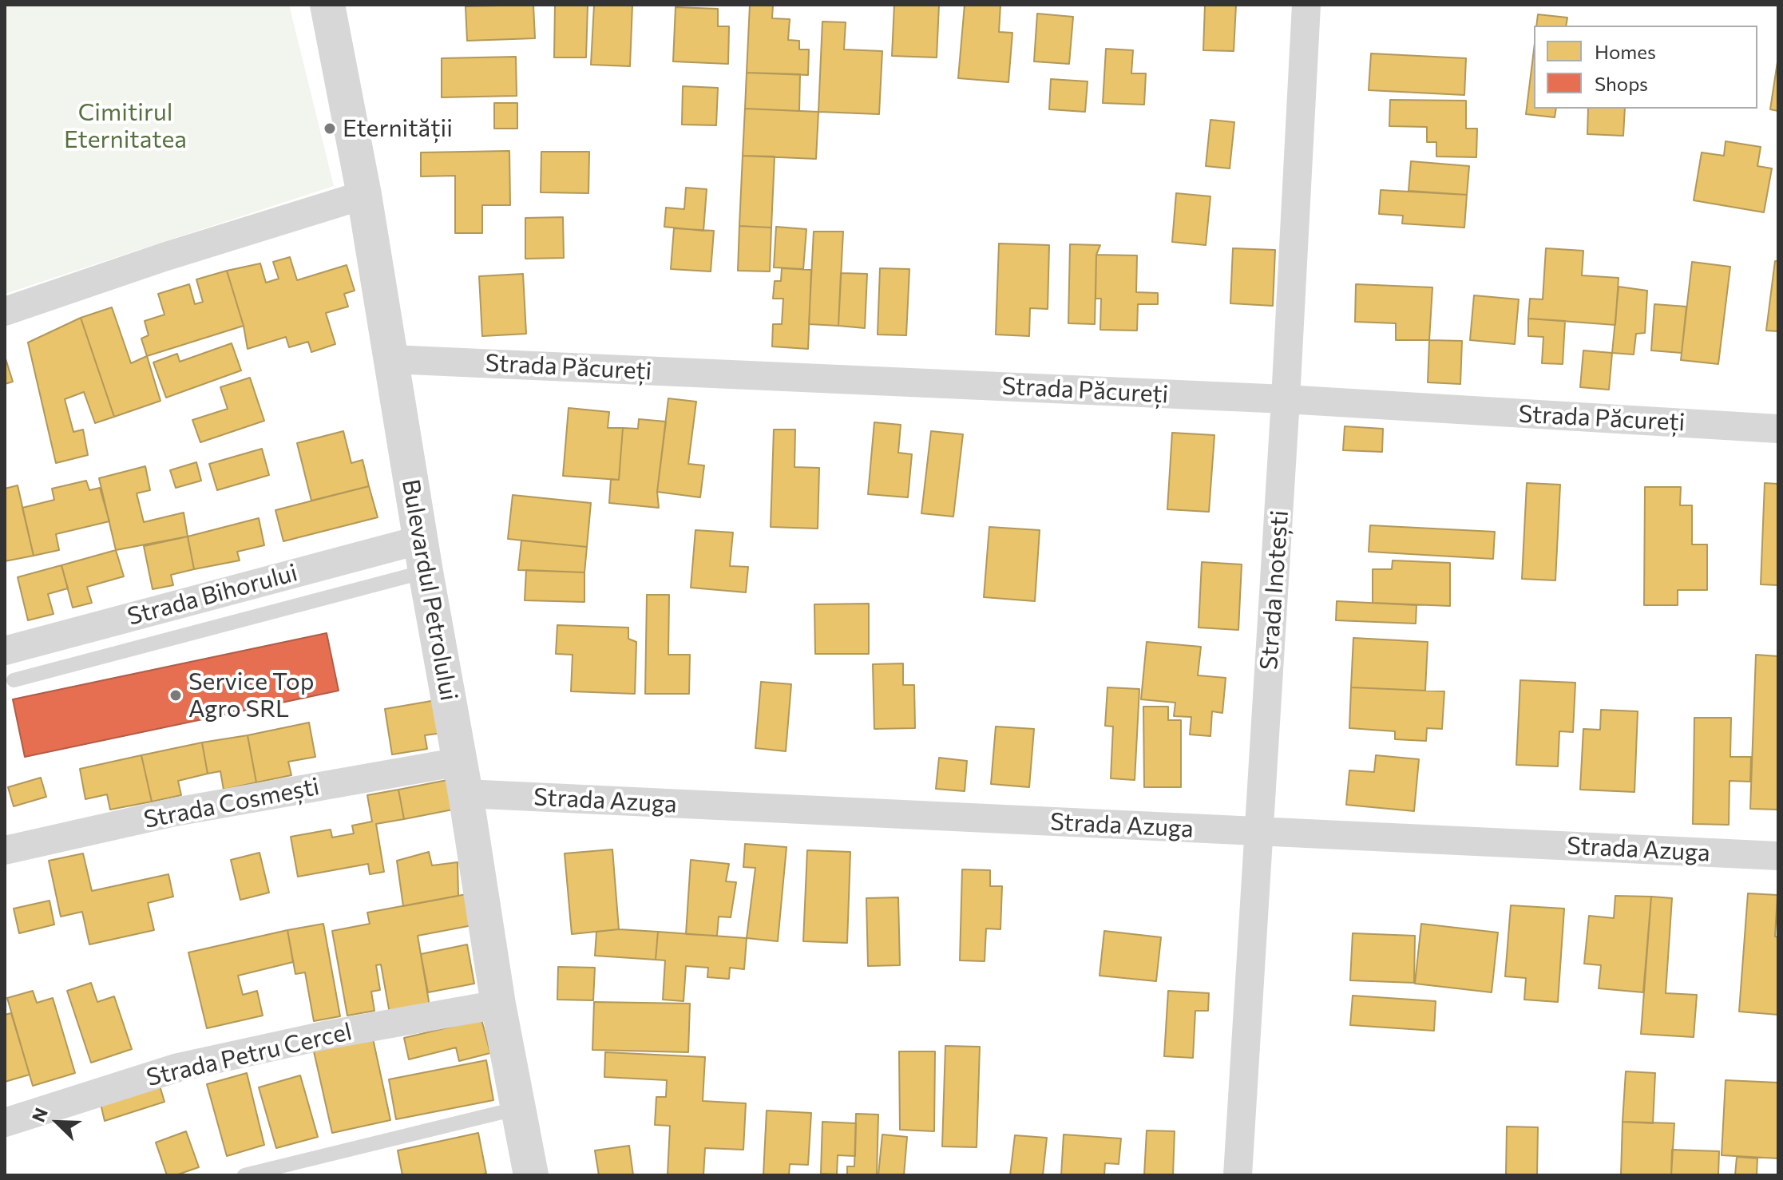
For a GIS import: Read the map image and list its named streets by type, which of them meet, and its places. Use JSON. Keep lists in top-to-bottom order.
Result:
{
  "streets": {
    "street": [
      "Strada Păcureți",
      "Bulevardul Petrolului",
      "Strada Inotești",
      "Strada Bihorului",
      "Strada Azuga",
      "Strada Cosmești",
      "Strada Petru Cercel"
    ]
  },
  "crossings": [
    ["Strada Păcureți", "Bulevardul Petrolului"],
    ["Strada Păcureți", "Strada Inotești"],
    ["Bulevardul Petrolului", "Strada Bihorului"],
    ["Bulevardul Petrolului", "Strada Azuga"],
    ["Bulevardul Petrolului", "Strada Cosmești"],
    ["Bulevardul Petrolului", "Strada Petru Cercel"],
    ["Strada Inotești", "Strada Azuga"],
    ["Strada Azuga", "Strada Cosmești"]
  ],
  "parks": ["Cimitirul Eternitatea"],
  "places": ["Eternității", "Service Top Agro SRL"],
  "legend": ["Homes", "Shops"],
  "north": "top left"
}
